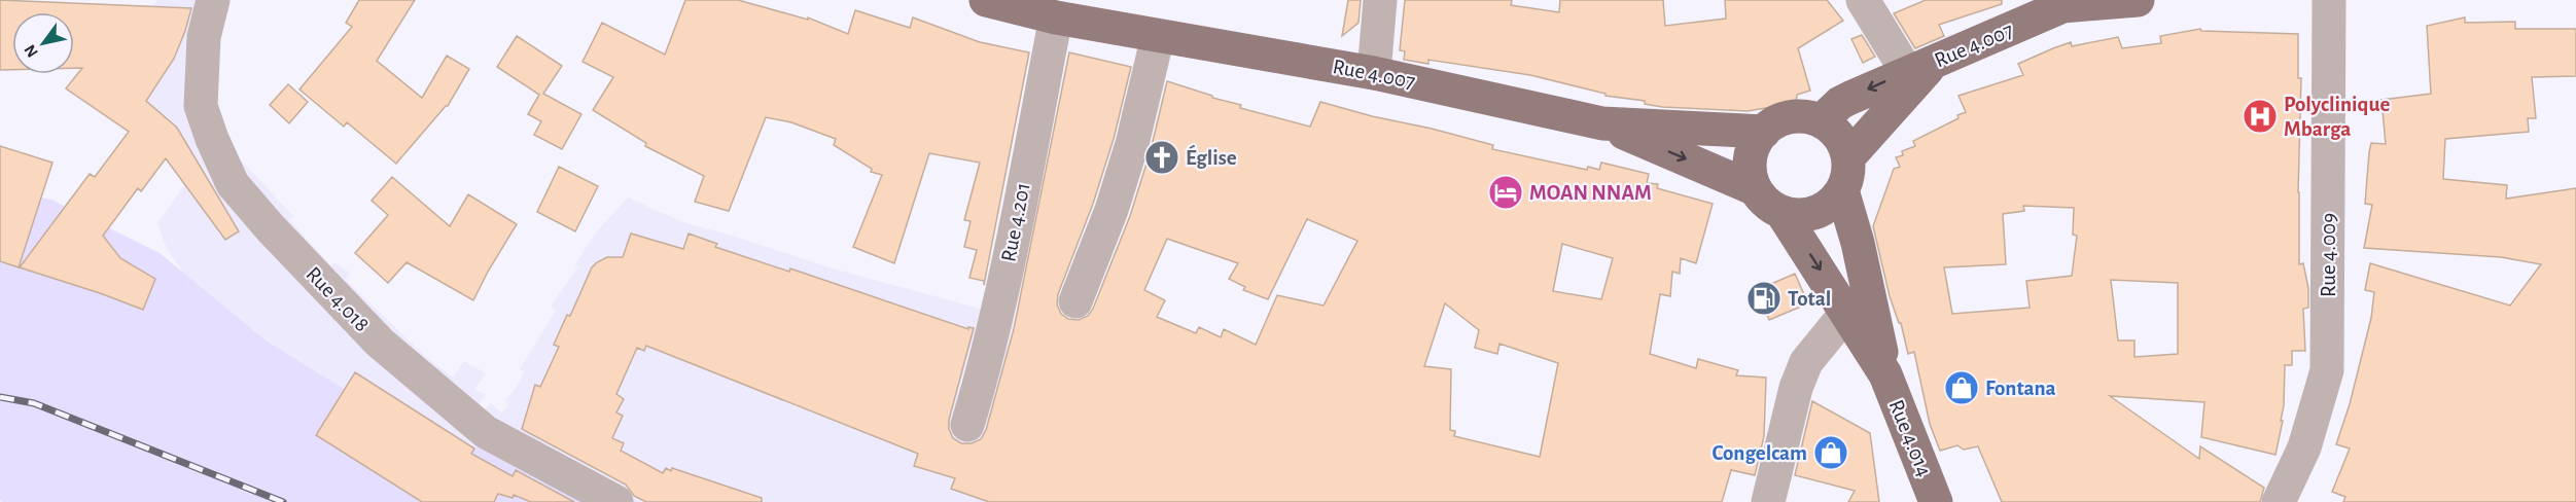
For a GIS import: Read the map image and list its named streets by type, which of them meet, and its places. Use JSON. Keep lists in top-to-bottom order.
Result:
{
  "streets": {
    "main road": ["Rue 4.007", "Rue 4.014"],
    "street": ["Rue 4.201", "Rue 4.009", "Rue 4.018"]
  },
  "crossings": [
    ["Rue 4.007", "Rue 4.201"]
  ],
  "places": {
    "hospital": ["Polyclinique Mbarga"],
    "church": ["Église"],
    "hotel": ["MOAN NNAM"],
    "fuel station": ["Total"],
    "shop": ["Fontana", "Congelcam"]
  },
  "north": "bottom left"
}
